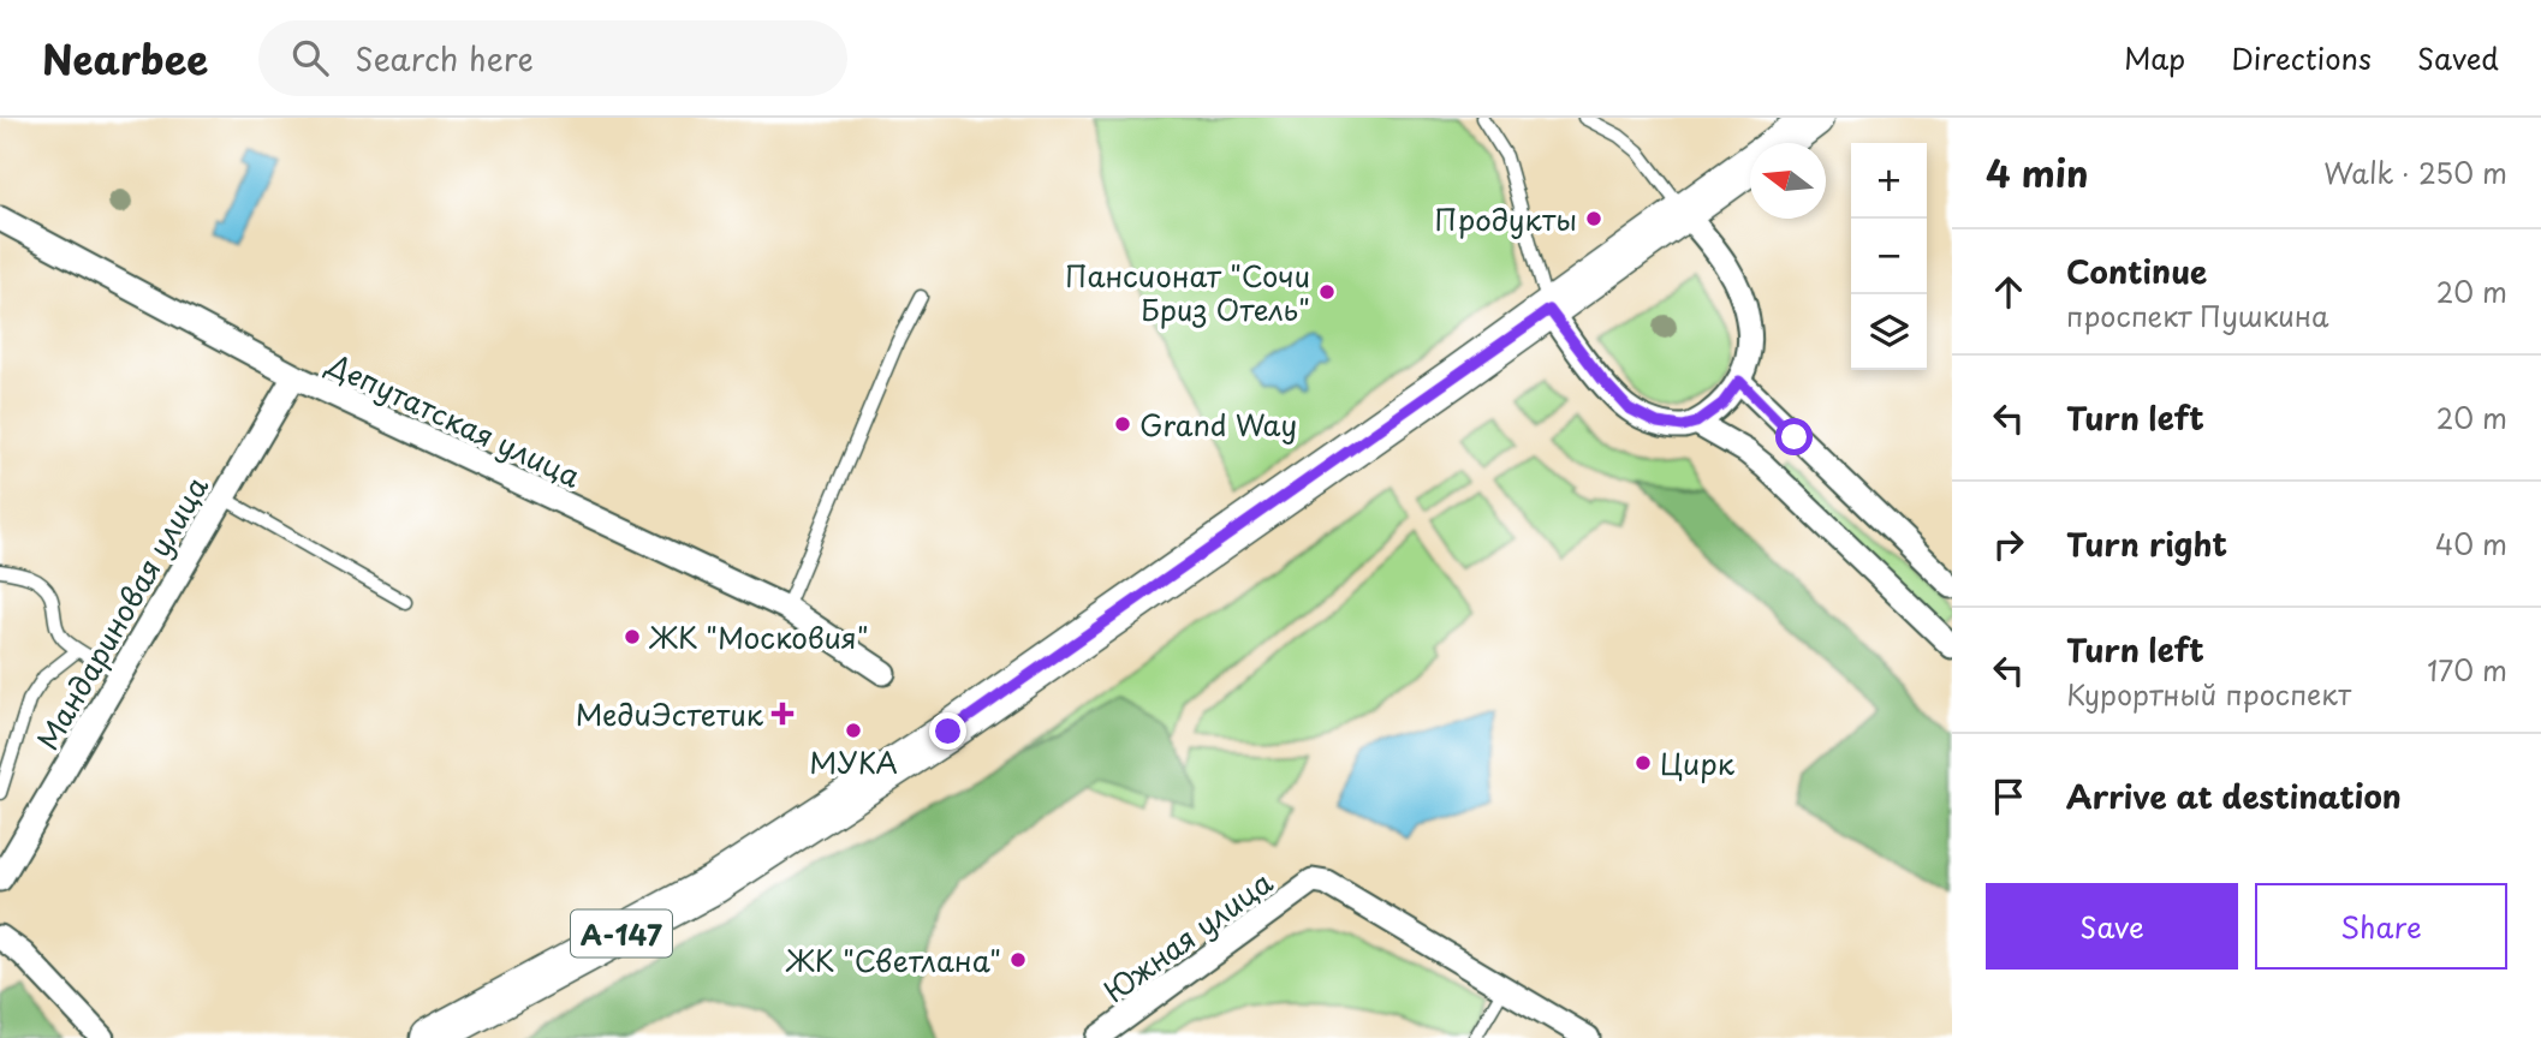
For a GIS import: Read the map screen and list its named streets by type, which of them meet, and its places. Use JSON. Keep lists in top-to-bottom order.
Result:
{
  "streets": {
    "main road": ["А-147"],
    "street": ["Депутатская улица", "Мандариновая улица", "Южная улица"]
  },
  "crossings": [
    ["Депутатская улица", "Мандариновая улица"]
  ],
  "places": {
    "other": [
      "Продукты",
      "Пансионат \"Сочи Бриз Отель\"",
      "Grand Way",
      "ЖК \"Московия\"",
      "МУКА",
      "Цирк",
      "ЖК \"Светлана\""
    ],
    "health": ["МедиЭстетик"]
  },
  "north": "left",
  "page": {
    "header": "Nearbee",
    "search": "Search here",
    "nav": ["Map", "Directions", "Saved"],
    "heading": ["4 min", "Walk · 250 m"],
    "map_buttons": ["+", "−"],
    "list": [
      ["Continue", "проспект Пушкина", "20 m"],
      ["Turn left", "20 m"],
      ["Turn right", "40 m"],
      ["Turn left", "Курортный проспект", "170 m"],
      "Arrive at destination"
    ],
    "buttons": ["Save", "Share"]
  }
}
